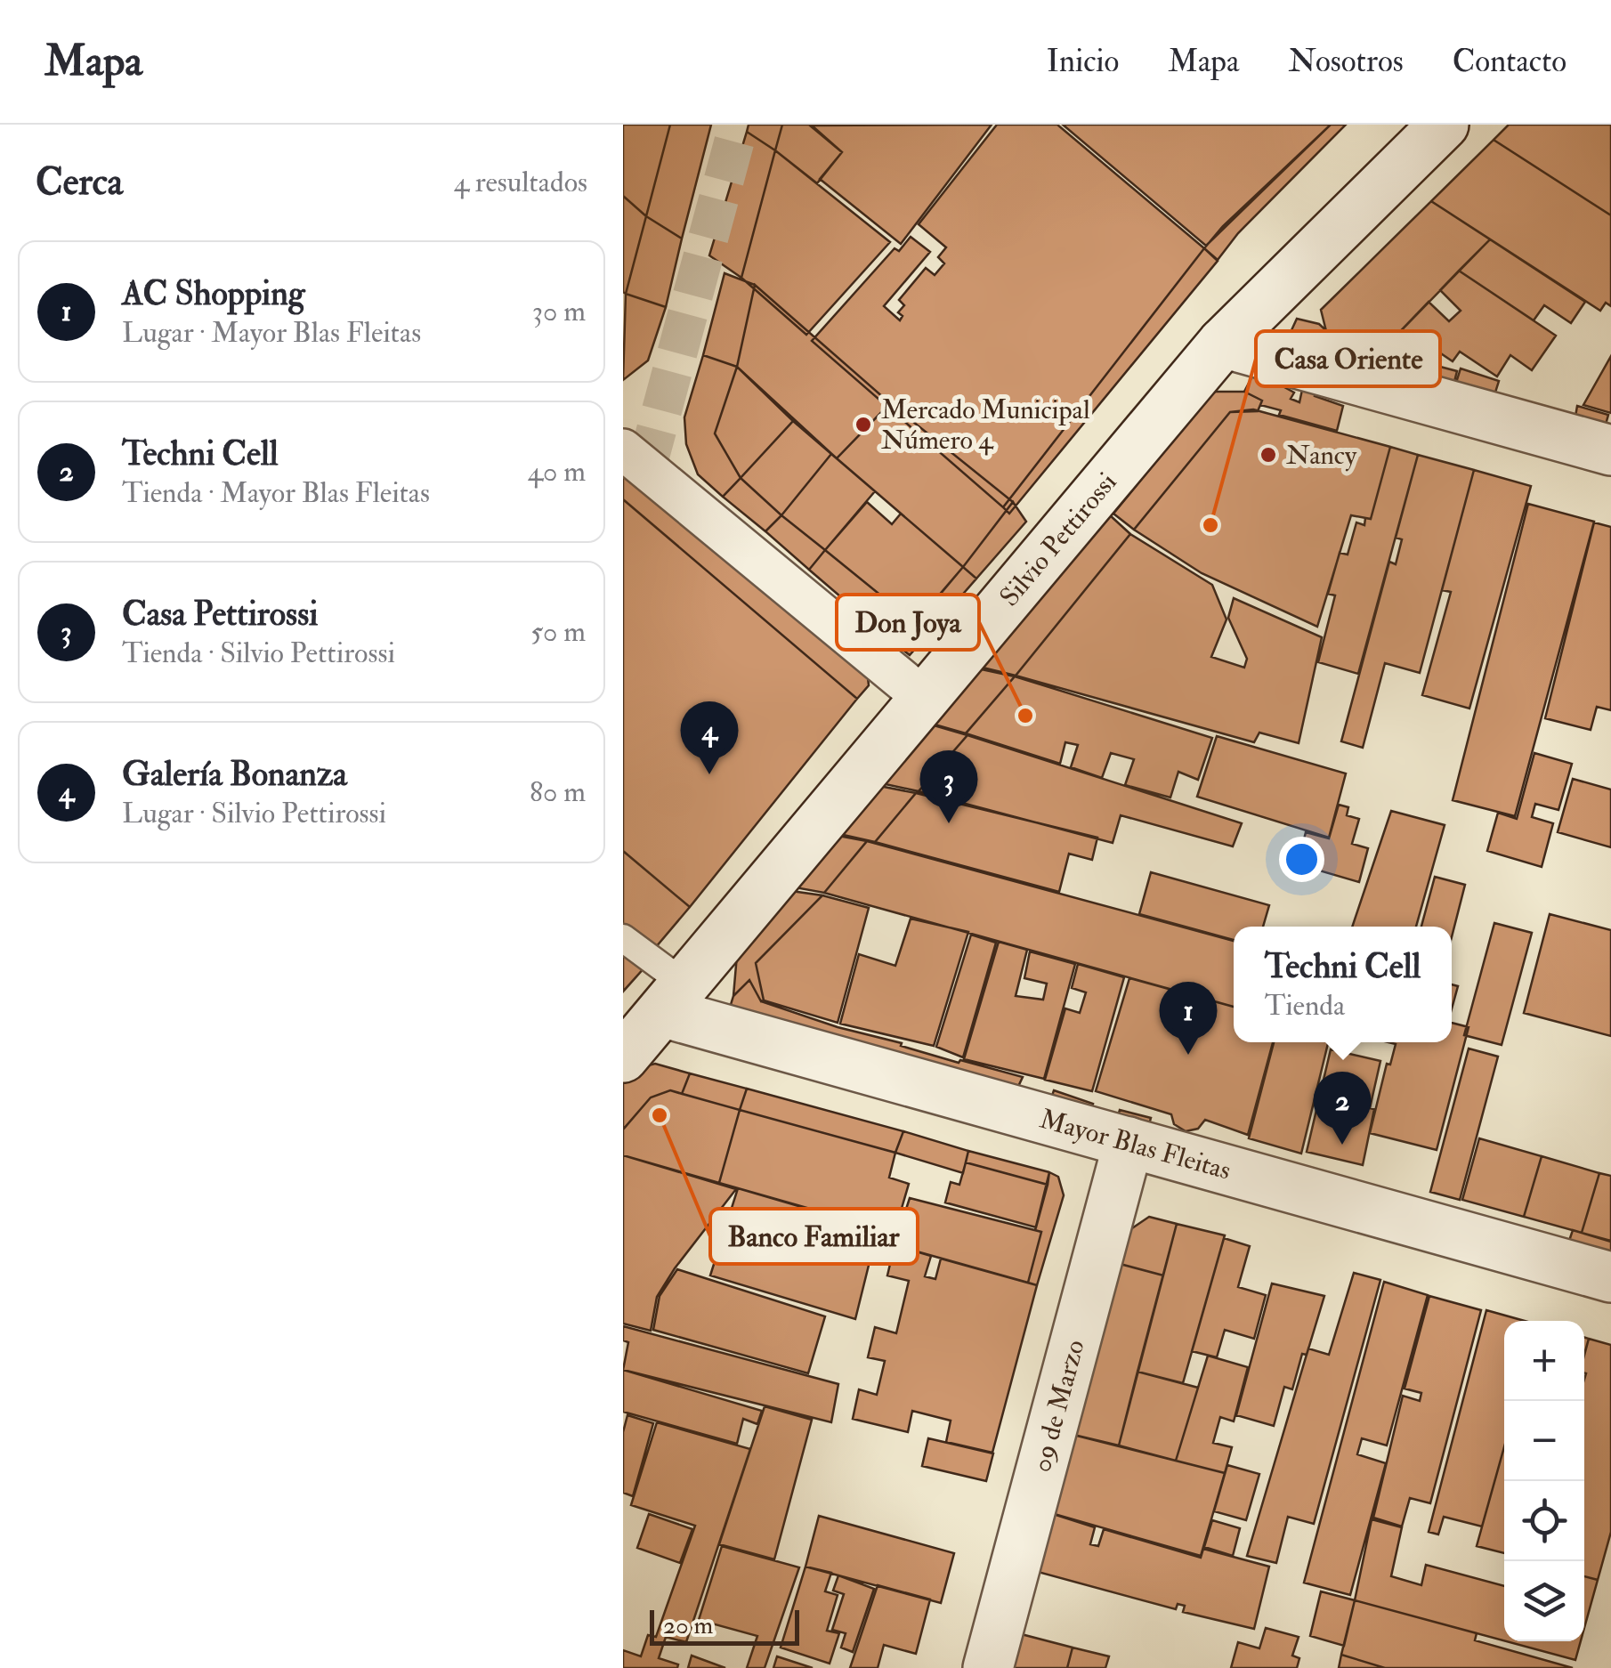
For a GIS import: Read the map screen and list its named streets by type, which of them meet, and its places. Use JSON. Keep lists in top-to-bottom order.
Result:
{
  "streets": {
    "street": ["Silvio Pettirossi", "Mayor Blas Fleitas", "09 de Marzo"]
  },
  "crossings": [
    ["Silvio Pettirossi", "Mayor Blas Fleitas"],
    ["Mayor Blas Fleitas", "09 de Marzo"]
  ],
  "places": [
    "Mercado Municipal Número 4",
    "Nancy",
    "Casa Oriente",
    "Don Joya",
    "Banco Familiar"
  ],
  "scale_bar": "20 m",
  "page": {
    "header": "Mapa",
    "nav": [
      "Inicio",
      "Mapa",
      "Nosotros",
      "Contacto"
    ],
    "heading": ["Cerca", "4 resultados"],
    "list": [
      {
        "mark": "1",
        "name": "AC Shopping",
        "note": "Lugar · Mayor Blas Fleitas",
        "value": "30 m"
      },
      {
        "mark": "2",
        "name": "Techni Cell",
        "note": "Tienda · Mayor Blas Fleitas",
        "value": "40 m"
      },
      {
        "mark": "3",
        "name": "Casa Pettirossi",
        "note": "Tienda · Silvio Pettirossi",
        "value": "50 m"
      },
      {
        "mark": "4",
        "name": "Galería Bonanza",
        "note": "Lugar · Silvio Pettirossi",
        "value": "80 m"
      }
    ],
    "pins": [
      "4",
      "3",
      "1",
      "2"
    ],
    "popup": ["Techni Cell", "Tienda"],
    "map_buttons": ["+", "−"],
    "scale": "20 m"
  }
}
